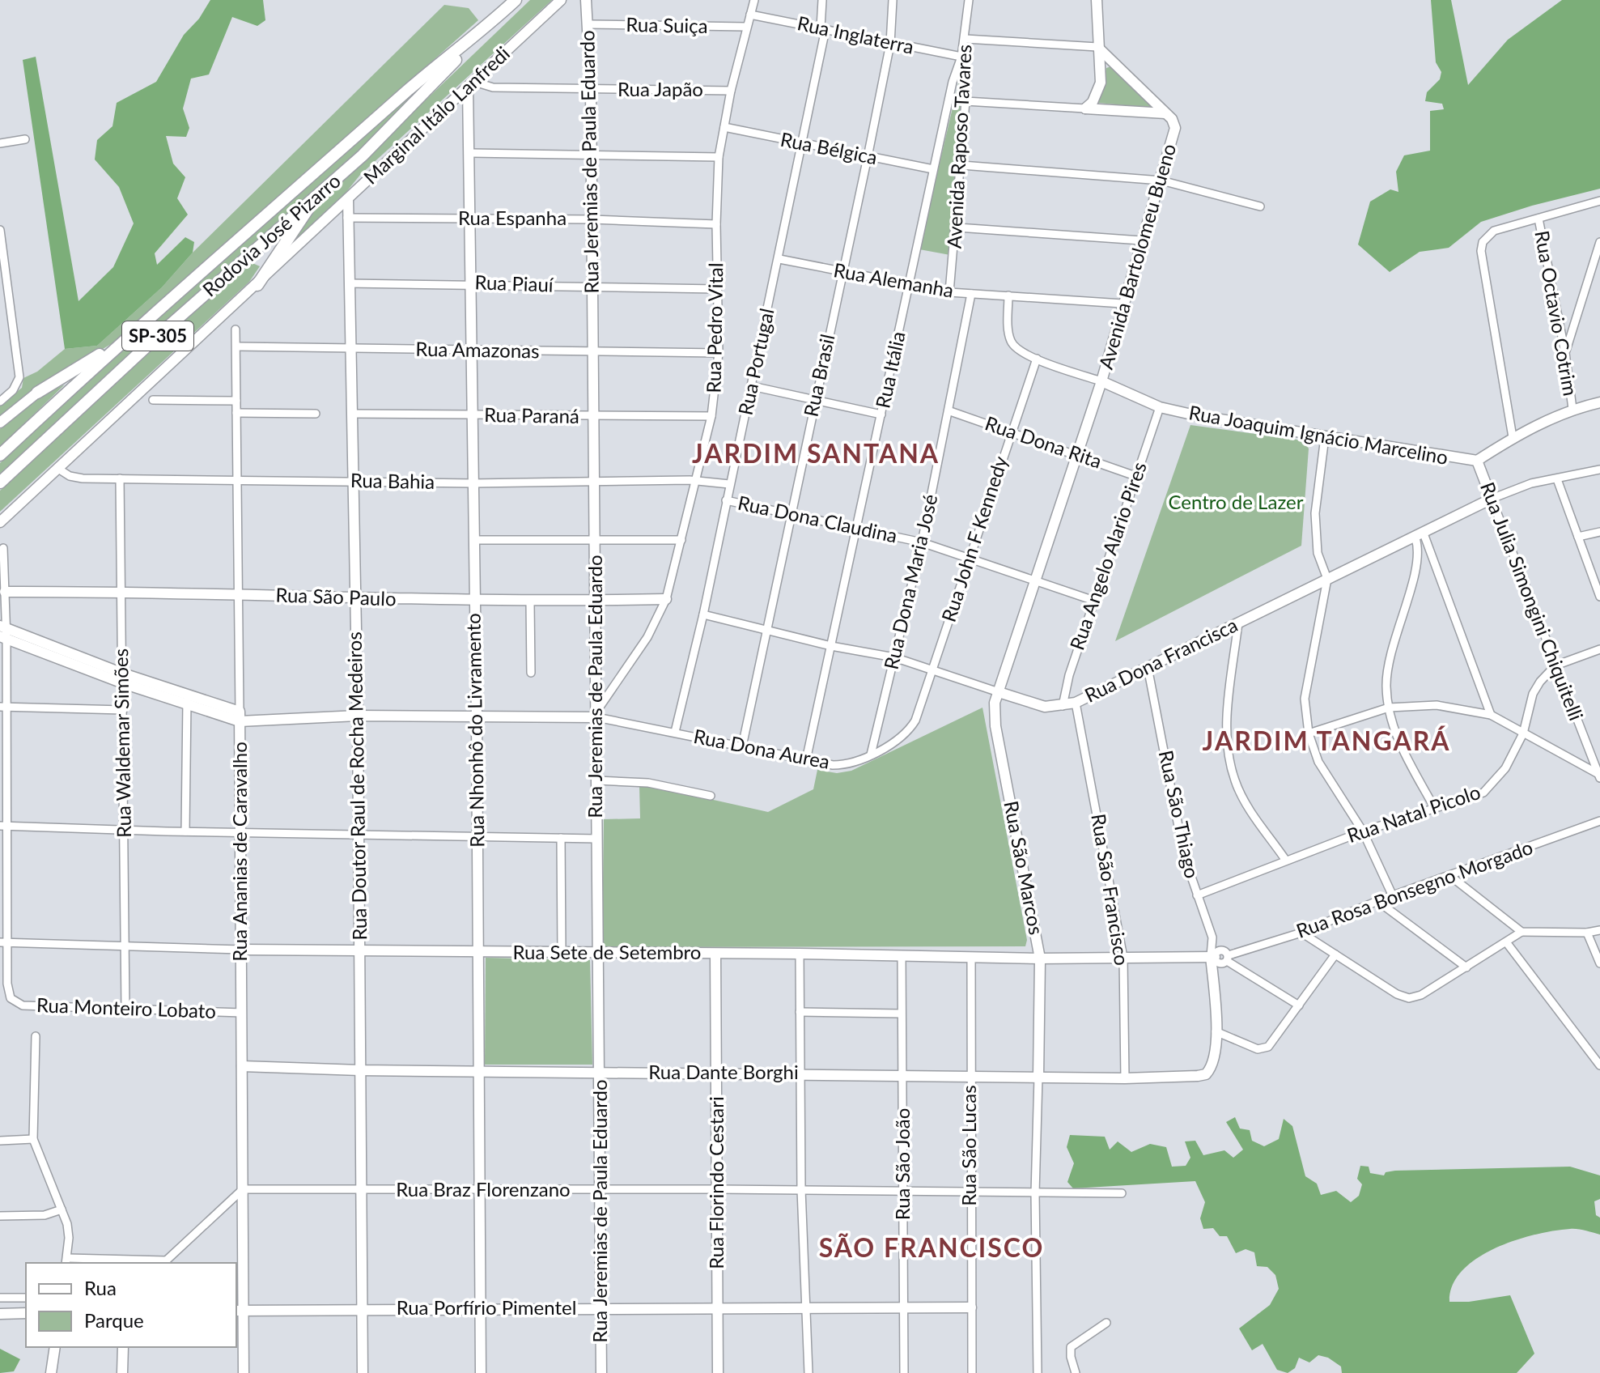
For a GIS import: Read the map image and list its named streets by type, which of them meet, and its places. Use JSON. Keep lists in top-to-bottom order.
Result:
{
  "streets": {
    "main road": ["Rodovia José Pizarro", "SP-305"],
    "street": [
      "Rua Suiça",
      "Rua Inglaterra",
      "Rua Japão",
      "Marginal Itálo Lanfredi",
      "Avenida Raposo Tavares",
      "Rua Bélgica",
      "Rua Jeremias de Paula Eduardo",
      "Rua Espanha",
      "Avenida Bartolomeu Bueno",
      "Rua Alemanha",
      "Rua Piauí",
      "Rua Octavio Cotrim",
      "Rua Pedro Vital",
      "Rua Amazonas",
      "Rua Portugal",
      "Rua Itália",
      "Rua Brasil",
      "Rua Paraná",
      "Rua Joaquim Ignácio Marcelino",
      "Rua Dona Rita",
      "Rua Bahia",
      "Rua Dona Claudina",
      "Rua John F Kennedy",
      "Rua Angelo Alario Pires",
      "Rua Dona Maria José",
      "Rua São Paulo",
      "Rua Julia Simongini Chiquitelli",
      "Rua Dona Francisca",
      "Rua Nhonhô do Livramento",
      "Rua Waldemar Simões",
      "Rua Dona Aurea",
      "Rua Doutor Raul de Rocha Medeiros",
      "Rua São Thiago",
      "Rua Natal Picolo",
      "Rua Ananias de Caravalho",
      "Rua São Marcos",
      "Rua São Francisco",
      "Rua Rosa Bonsegno Morgado",
      "Rua Sete de Setembro",
      "Rua Monteiro Lobato",
      "Rua Dante Borghi",
      "Rua São Lucas",
      "Rua São João",
      "Rua Florindo Cestari",
      "Rua Braz Florenzano",
      "Rua Porfírio Pimentel"
    ]
  },
  "crossings": [
    ["Rua Suiça", "Rua Jeremias de Paula Eduardo"],
    ["Rua Suiça", "Rua Pedro Vital"],
    ["Rua Inglaterra", "Avenida Raposo Tavares"],
    ["Rua Inglaterra", "Rua Pedro Vital"],
    ["Rua Inglaterra", "Rua Portugal"],
    ["Rua Inglaterra", "Rua Itália"],
    ["Rua Inglaterra", "Rua Brasil"],
    ["Rua Japão", "Marginal Itálo Lanfredi"],
    ["Rua Japão", "Rua Jeremias de Paula Eduardo"],
    ["Rua Japão", "Rua Pedro Vital"],
    ["Rua Japão", "Rua Nhonhô do Livramento"],
    ["Marginal Itálo Lanfredi", "Rua Bahia"],
    ["Marginal Itálo Lanfredi", "Rua Nhonhô do Livramento"],
    ["Marginal Itálo Lanfredi", "Rua Doutor Raul de Rocha Medeiros"],
    ["Avenida Raposo Tavares", "Rua Alemanha"],
    ["Avenida Raposo Tavares", "Rua Itália"],
    ["Rua Bélgica", "Rua Pedro Vital"],
    ["Rua Bélgica", "Rua Portugal"],
    ["Rua Bélgica", "Rua Itália"],
    ["Rua Bélgica", "Rua Brasil"],
    ["Rua Jeremias de Paula Eduardo", "Rua Espanha"],
    ["Rua Jeremias de Paula Eduardo", "Rua Piauí"],
    ["Rua Jeremias de Paula Eduardo", "Rua Pedro Vital"],
    ["Rua Jeremias de Paula Eduardo", "Rua Amazonas"],
    ["Rua Jeremias de Paula Eduardo", "Rua Paraná"],
    ["Rua Jeremias de Paula Eduardo", "Rua Bahia"],
    ["Rua Jeremias de Paula Eduardo", "Rua São Paulo"],
    ["Rua Jeremias de Paula Eduardo", "Rua Dona Aurea"],
    ["Rua Jeremias de Paula Eduardo", "Rua Sete de Setembro"],
    ["Rua Jeremias de Paula Eduardo", "Rua Dante Borghi"],
    ["Rua Jeremias de Paula Eduardo", "Rua Braz Florenzano"],
    ["Rua Jeremias de Paula Eduardo", "Rua Porfírio Pimentel"],
    ["Rua Espanha", "Rua Pedro Vital"],
    ["Rua Espanha", "Rua Nhonhô do Livramento"],
    ["Rua Espanha", "Rua Doutor Raul de Rocha Medeiros"],
    ["Rodovia José Pizarro", "SP-305"],
    ["Avenida Bartolomeu Bueno", "Rua Alemanha"],
    ["Avenida Bartolomeu Bueno", "Rua Joaquim Ignácio Marcelino"],
    ["Avenida Bartolomeu Bueno", "Rua São Marcos"],
    ["Rua Alemanha", "Rua Portugal"],
    ["Rua Alemanha", "Rua Itália"],
    ["Rua Alemanha", "Rua Brasil"],
    ["Rua Alemanha", "Rua Dona Maria José"],
    ["Rua Piauí", "Rua Pedro Vital"],
    ["Rua Piauí", "Rua Nhonhô do Livramento"],
    ["Rua Piauí", "Rua Doutor Raul de Rocha Medeiros"],
    ["Rua Pedro Vital", "Rua Amazonas"],
    ["Rua Pedro Vital", "Rua Paraná"],
    ["Rua Pedro Vital", "Rua Bahia"],
    ["Rua Pedro Vital", "Rua São Paulo"],
    ["Rua Pedro Vital", "Rua Dona Aurea"],
    ["Rua Amazonas", "Rua Nhonhô do Livramento"],
    ["Rua Amazonas", "Rua Doutor Raul de Rocha Medeiros"],
    ["Rua Amazonas", "Rua Ananias de Caravalho"],
    ["Rua Portugal", "Rua Bahia"],
    ["Rua Portugal", "Rua Dona Claudina"],
    ["Rua Portugal", "Rua Dona Francisca"],
    ["Rua Portugal", "Rua Dona Aurea"],
    ["Rua Itália", "Rua Dona Claudina"],
    ["Rua Itália", "Rua Dona Francisca"],
    ["Rua Itália", "Rua Dona Aurea"],
    ["Rua Brasil", "Rua Dona Claudina"],
    ["Rua Brasil", "Rua Dona Francisca"],
    ["Rua Brasil", "Rua Dona Aurea"],
    ["Rua Paraná", "Rua Nhonhô do Livramento"],
    ["Rua Paraná", "Rua Doutor Raul de Rocha Medeiros"],
    ["Rua Joaquim Ignácio Marcelino", "Rua Angelo Alario Pires"],
    ["Rua Joaquim Ignácio Marcelino", "Rua Julia Simongini Chiquitelli"],
    ["Rua Joaquim Ignácio Marcelino", "Rua São Marcos"],
    ["Rua Dona Rita", "Rua John F Kennedy"],
    ["Rua Dona Rita", "Rua Angelo Alario Pires"],
    ["Rua Dona Rita", "Rua Dona Maria José"],
    ["Rua Dona Rita", "Rua São Marcos"],
    ["Rua Bahia", "Rua Nhonhô do Livramento"],
    ["Rua Bahia", "Rua Waldemar Simões"],
    ["Rua Bahia", "Rua Doutor Raul de Rocha Medeiros"],
    ["Rua Bahia", "Rua Ananias de Caravalho"],
    ["Rua Dona Claudina", "Rua John F Kennedy"],
    ["Rua Dona Claudina", "Rua Angelo Alario Pires"],
    ["Rua Dona Claudina", "Rua Dona Maria José"],
    ["Rua Dona Claudina", "Rua São Marcos"],
    ["Rua John F Kennedy", "Rua Dona Francisca"],
    ["Rua John F Kennedy", "Rua Dona Aurea"],
    ["Rua Angelo Alario Pires", "Rua Dona Francisca"],
    ["Rua Dona Maria José", "Rua Dona Francisca"],
    ["Rua Dona Maria José", "Rua Dona Aurea"],
    ["Rua São Paulo", "Rua Nhonhô do Livramento"],
    ["Rua São Paulo", "Rua Waldemar Simões"],
    ["Rua São Paulo", "Rua Doutor Raul de Rocha Medeiros"],
    ["Rua São Paulo", "Rua Ananias de Caravalho"],
    ["Rua Julia Simongini Chiquitelli", "Rua Dona Francisca"],
    ["Rua Julia Simongini Chiquitelli", "Rua Natal Picolo"],
    ["Rua Dona Francisca", "Rua São Thiago"],
    ["Rua Dona Francisca", "Rua São Marcos"],
    ["Rua Dona Francisca", "Rua São Francisco"],
    ["Rua Nhonhô do Livramento", "Rua Sete de Setembro"],
    ["Rua Nhonhô do Livramento", "Rua Dante Borghi"],
    ["Rua Nhonhô do Livramento", "Rua Braz Florenzano"],
    ["Rua Nhonhô do Livramento", "Rua Porfírio Pimentel"],
    ["Rua Waldemar Simões", "Rua Sete de Setembro"],
    ["Rua Waldemar Simões", "Rua Monteiro Lobato"],
    ["Rua Doutor Raul de Rocha Medeiros", "Rua Sete de Setembro"],
    ["Rua Doutor Raul de Rocha Medeiros", "Rua Dante Borghi"],
    ["Rua Doutor Raul de Rocha Medeiros", "Rua Braz Florenzano"],
    ["Rua Doutor Raul de Rocha Medeiros", "Rua Porfírio Pimentel"],
    ["Rua São Thiago", "Rua Natal Picolo"],
    ["Rua São Thiago", "Rua Sete de Setembro"],
    ["Rua São Thiago", "Rua Dante Borghi"],
    ["Rua Ananias de Caravalho", "Rua Sete de Setembro"],
    ["Rua Ananias de Caravalho", "Rua Monteiro Lobato"],
    ["Rua Ananias de Caravalho", "Rua Dante Borghi"],
    ["Rua Ananias de Caravalho", "Rua Braz Florenzano"],
    ["Rua Ananias de Caravalho", "Rua Porfírio Pimentel"],
    ["Rua São Marcos", "Rua Sete de Setembro"],
    ["Rua São Marcos", "Rua Dante Borghi"],
    ["Rua São Marcos", "Rua Braz Florenzano"],
    ["Rua São Francisco", "Rua Sete de Setembro"],
    ["Rua São Francisco", "Rua Dante Borghi"],
    ["Rua Sete de Setembro", "Rua São Lucas"],
    ["Rua Sete de Setembro", "Rua São João"],
    ["Rua Sete de Setembro", "Rua Florindo Cestari"],
    ["Rua Dante Borghi", "Rua São Lucas"],
    ["Rua Dante Borghi", "Rua São João"],
    ["Rua Dante Borghi", "Rua Florindo Cestari"],
    ["Rua São Lucas", "Rua Braz Florenzano"],
    ["Rua São Lucas", "Rua Porfírio Pimentel"],
    ["Rua São João", "Rua Braz Florenzano"],
    ["Rua São João", "Rua Porfírio Pimentel"],
    ["Rua Florindo Cestari", "Rua Braz Florenzano"],
    ["Rua Florindo Cestari", "Rua Porfírio Pimentel"]
  ],
  "districts": ["JARDIM SANTANA", "JARDIM TANGARÁ", "SÃO FRANCISCO"],
  "parks": ["Centro de Lazer"],
  "legend": ["Rua", "Parque"]
}
